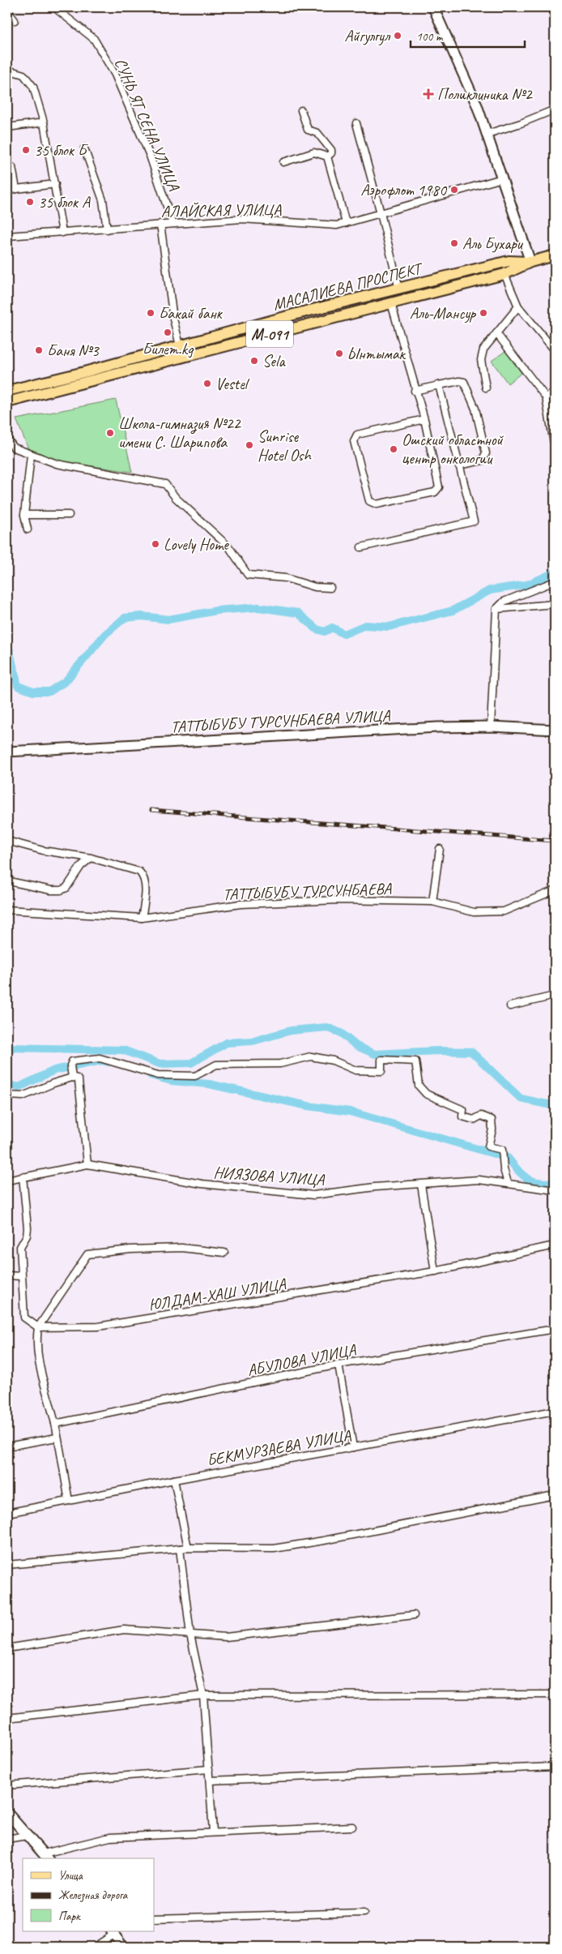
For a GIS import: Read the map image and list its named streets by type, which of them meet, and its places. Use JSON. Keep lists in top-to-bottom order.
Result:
{
  "streets": {
    "main road": ["МАСАЛИЕВА ПРОСПЕКТ", "М-091"],
    "street": [
      "СУНЬ ЯТ СЕНА УЛИЦА",
      "АЛАЙСКАЯ УЛИЦА",
      "ТАТТЫБУБУ ТУРСУНБАЕВА УЛИЦА",
      "ТАТТЫБУБУ ТУРСУНБАЕВА",
      "НИЯЗОВА УЛИЦА",
      "ЮЛДАМ-ХАШ УЛИЦА",
      "АБУЛОВА УЛИЦА",
      "БЕКМУРЗАЕВА УЛИЦА"
    ]
  },
  "crossings": [
    ["СУНЬ ЯТ СЕНА УЛИЦА", "АЛАЙСКАЯ УЛИЦА"],
    ["МАСАЛИЕВА ПРОСПЕКТ", "М-091"]
  ],
  "places": {
    "other": [
      "Айгулгул",
      "35 блок Б",
      "Аэрофлот 1980",
      "35 блок А",
      "Аль Бухари",
      "Бакай банк",
      "Аль-Мансур",
      "Билет.kg",
      "Баня №3",
      "Ынтымак",
      "Sela",
      "Vestel",
      "Школа-гимназия №22 имени С. Шарипова",
      "Sunrise Hotel Osh",
      "Ошский областной центр онкологии",
      "Lovely Home"
    ],
    "health": ["Поликлиника №2"]
  },
  "legend": ["Улица", "Железная дорога", "Парк"],
  "scale_bar": "100 m"
}
